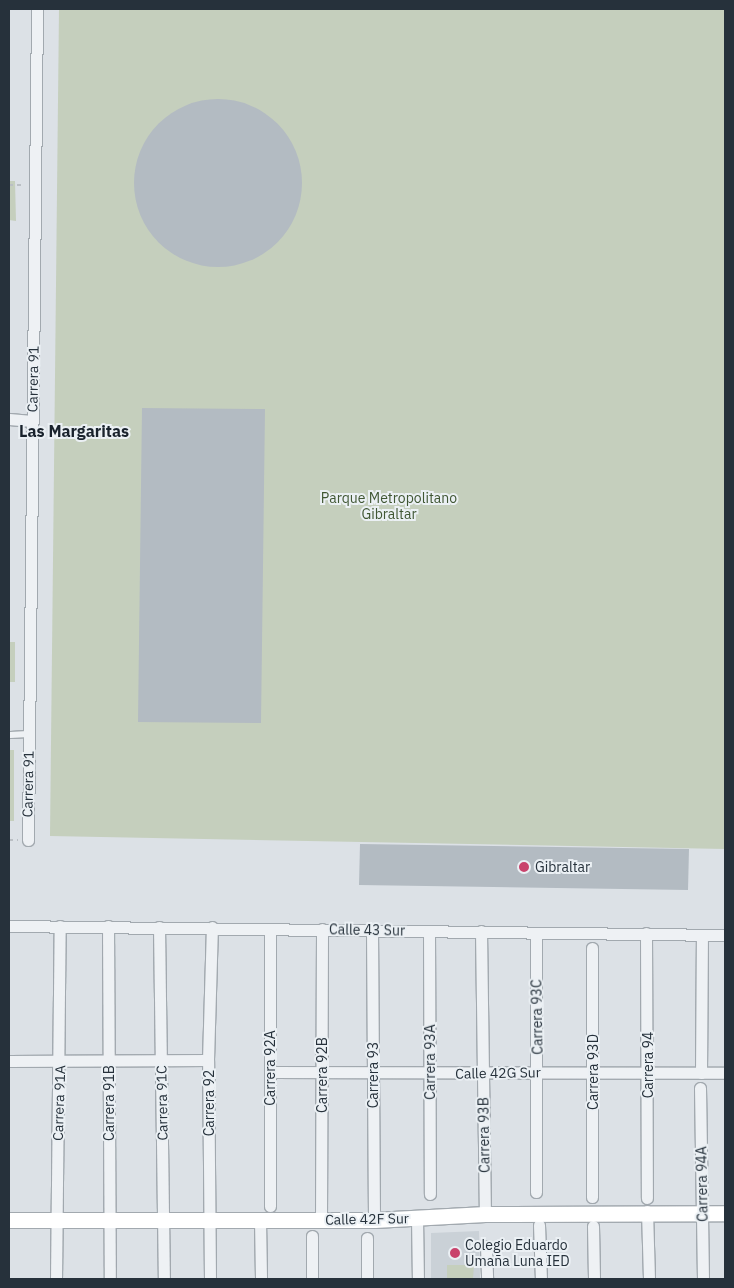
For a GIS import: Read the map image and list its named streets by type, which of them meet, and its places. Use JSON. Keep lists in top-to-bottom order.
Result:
{
  "streets": {
    "street": [
      "Carrera 91",
      "Calle 43 Sur",
      "Carrera 93C",
      "Carrera 93A",
      "Carrera 94",
      "Carrera 92A",
      "Carrera 93D",
      "Calle 42G Sur",
      "Carrera 92B",
      "Carrera 93",
      "Carrera 91A",
      "Carrera 91B",
      "Carrera 91C",
      "Carrera 92",
      "Carrera 93B",
      "Carrera 94A",
      "Calle 42F Sur"
    ]
  },
  "crossings": [
    ["Calle 43 Sur", "Carrera 93C"],
    ["Calle 43 Sur", "Carrera 93A"],
    ["Calle 43 Sur", "Carrera 94"],
    ["Calle 43 Sur", "Carrera 92A"],
    ["Calle 43 Sur", "Carrera 92B"],
    ["Calle 43 Sur", "Carrera 93"],
    ["Calle 43 Sur", "Carrera 91A"],
    ["Calle 43 Sur", "Carrera 91B"],
    ["Calle 43 Sur", "Carrera 91C"],
    ["Calle 43 Sur", "Carrera 92"],
    ["Calle 43 Sur", "Carrera 93B"],
    ["Carrera 93C", "Calle 42G Sur"],
    ["Carrera 93A", "Calle 42G Sur"],
    ["Carrera 94", "Calle 42G Sur"],
    ["Carrera 94", "Calle 42F Sur"],
    ["Carrera 92A", "Calle 42G Sur"],
    ["Carrera 93D", "Calle 42G Sur"],
    ["Calle 42G Sur", "Carrera 92B"],
    ["Calle 42G Sur", "Carrera 93"],
    ["Calle 42G Sur", "Carrera 93B"],
    ["Carrera 92B", "Calle 42F Sur"],
    ["Carrera 93", "Calle 42F Sur"],
    ["Carrera 91A", "Calle 42F Sur"],
    ["Carrera 91B", "Calle 42F Sur"],
    ["Carrera 91C", "Calle 42F Sur"],
    ["Carrera 92", "Calle 42F Sur"],
    ["Carrera 93B", "Calle 42F Sur"],
    ["Carrera 94A", "Calle 42F Sur"]
  ],
  "districts": ["Las Margaritas"],
  "parks": ["Parque Metropolitano Gibraltar"],
  "places": ["Gibraltar", "Colegio Eduardo Umaña Luna IED"]
}
